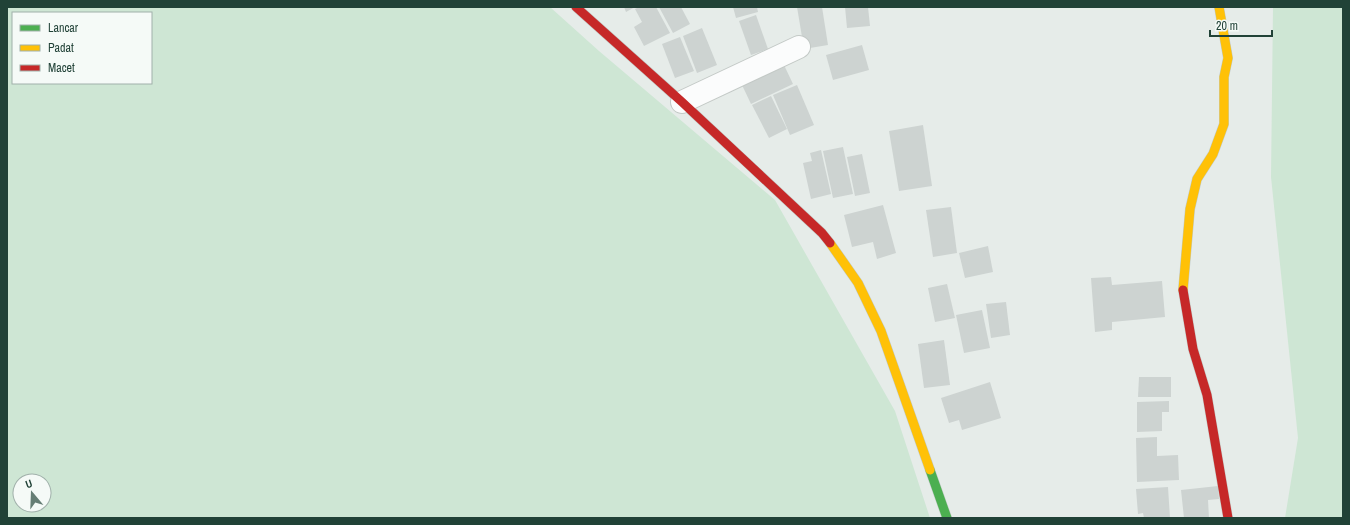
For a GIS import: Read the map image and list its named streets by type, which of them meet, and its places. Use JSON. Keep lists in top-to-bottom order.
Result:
{
  "legend": ["Lancar", "Padat", "Macet"],
  "scale_bar": "20 m",
  "north": "top"
}
